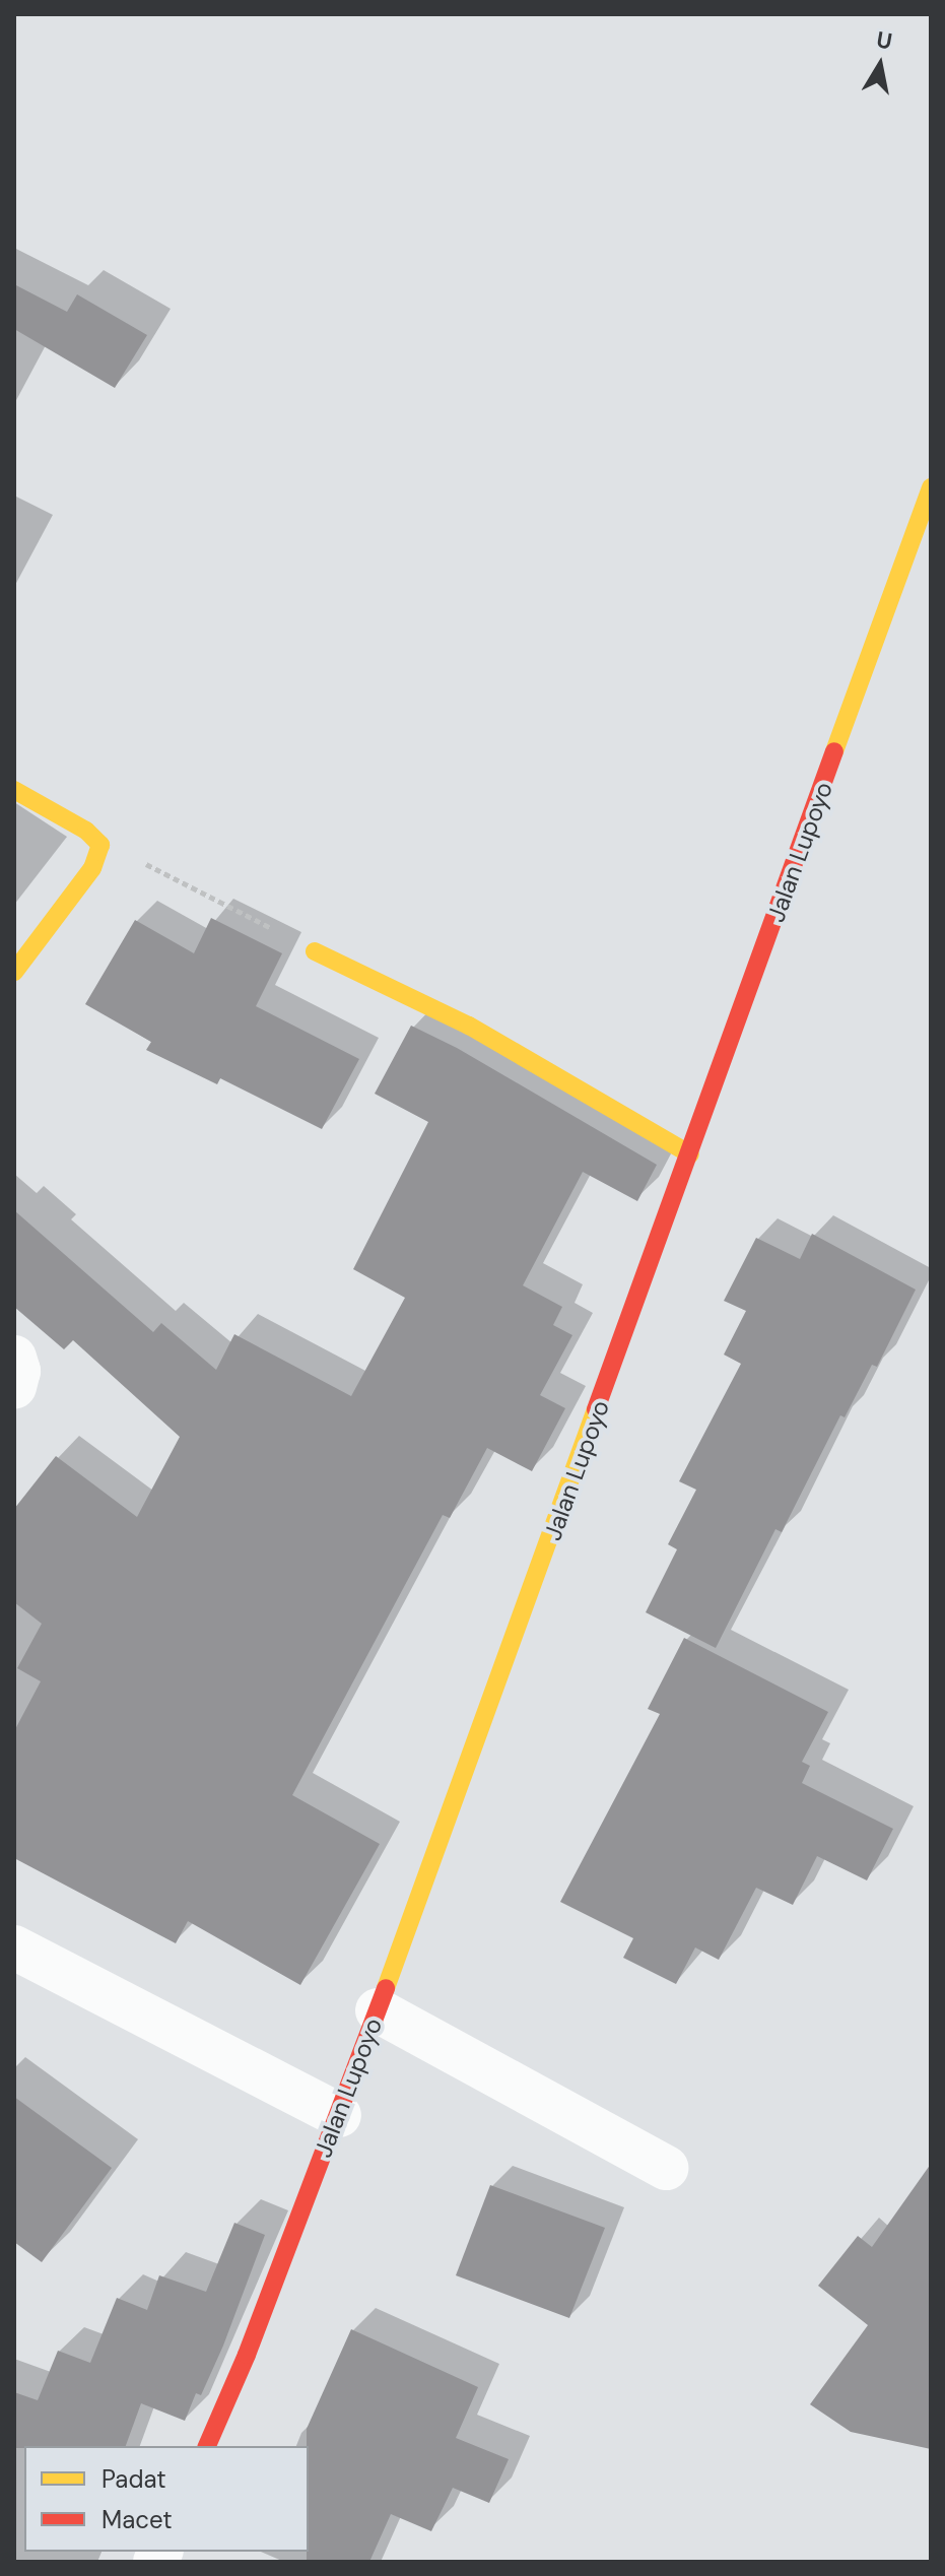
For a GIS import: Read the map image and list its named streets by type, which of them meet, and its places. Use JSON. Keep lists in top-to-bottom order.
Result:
{
  "streets": {
    "street": ["Jalan Lupoyo"]
  },
  "legend": ["Padat", "Macet"],
  "north": "top"
}
